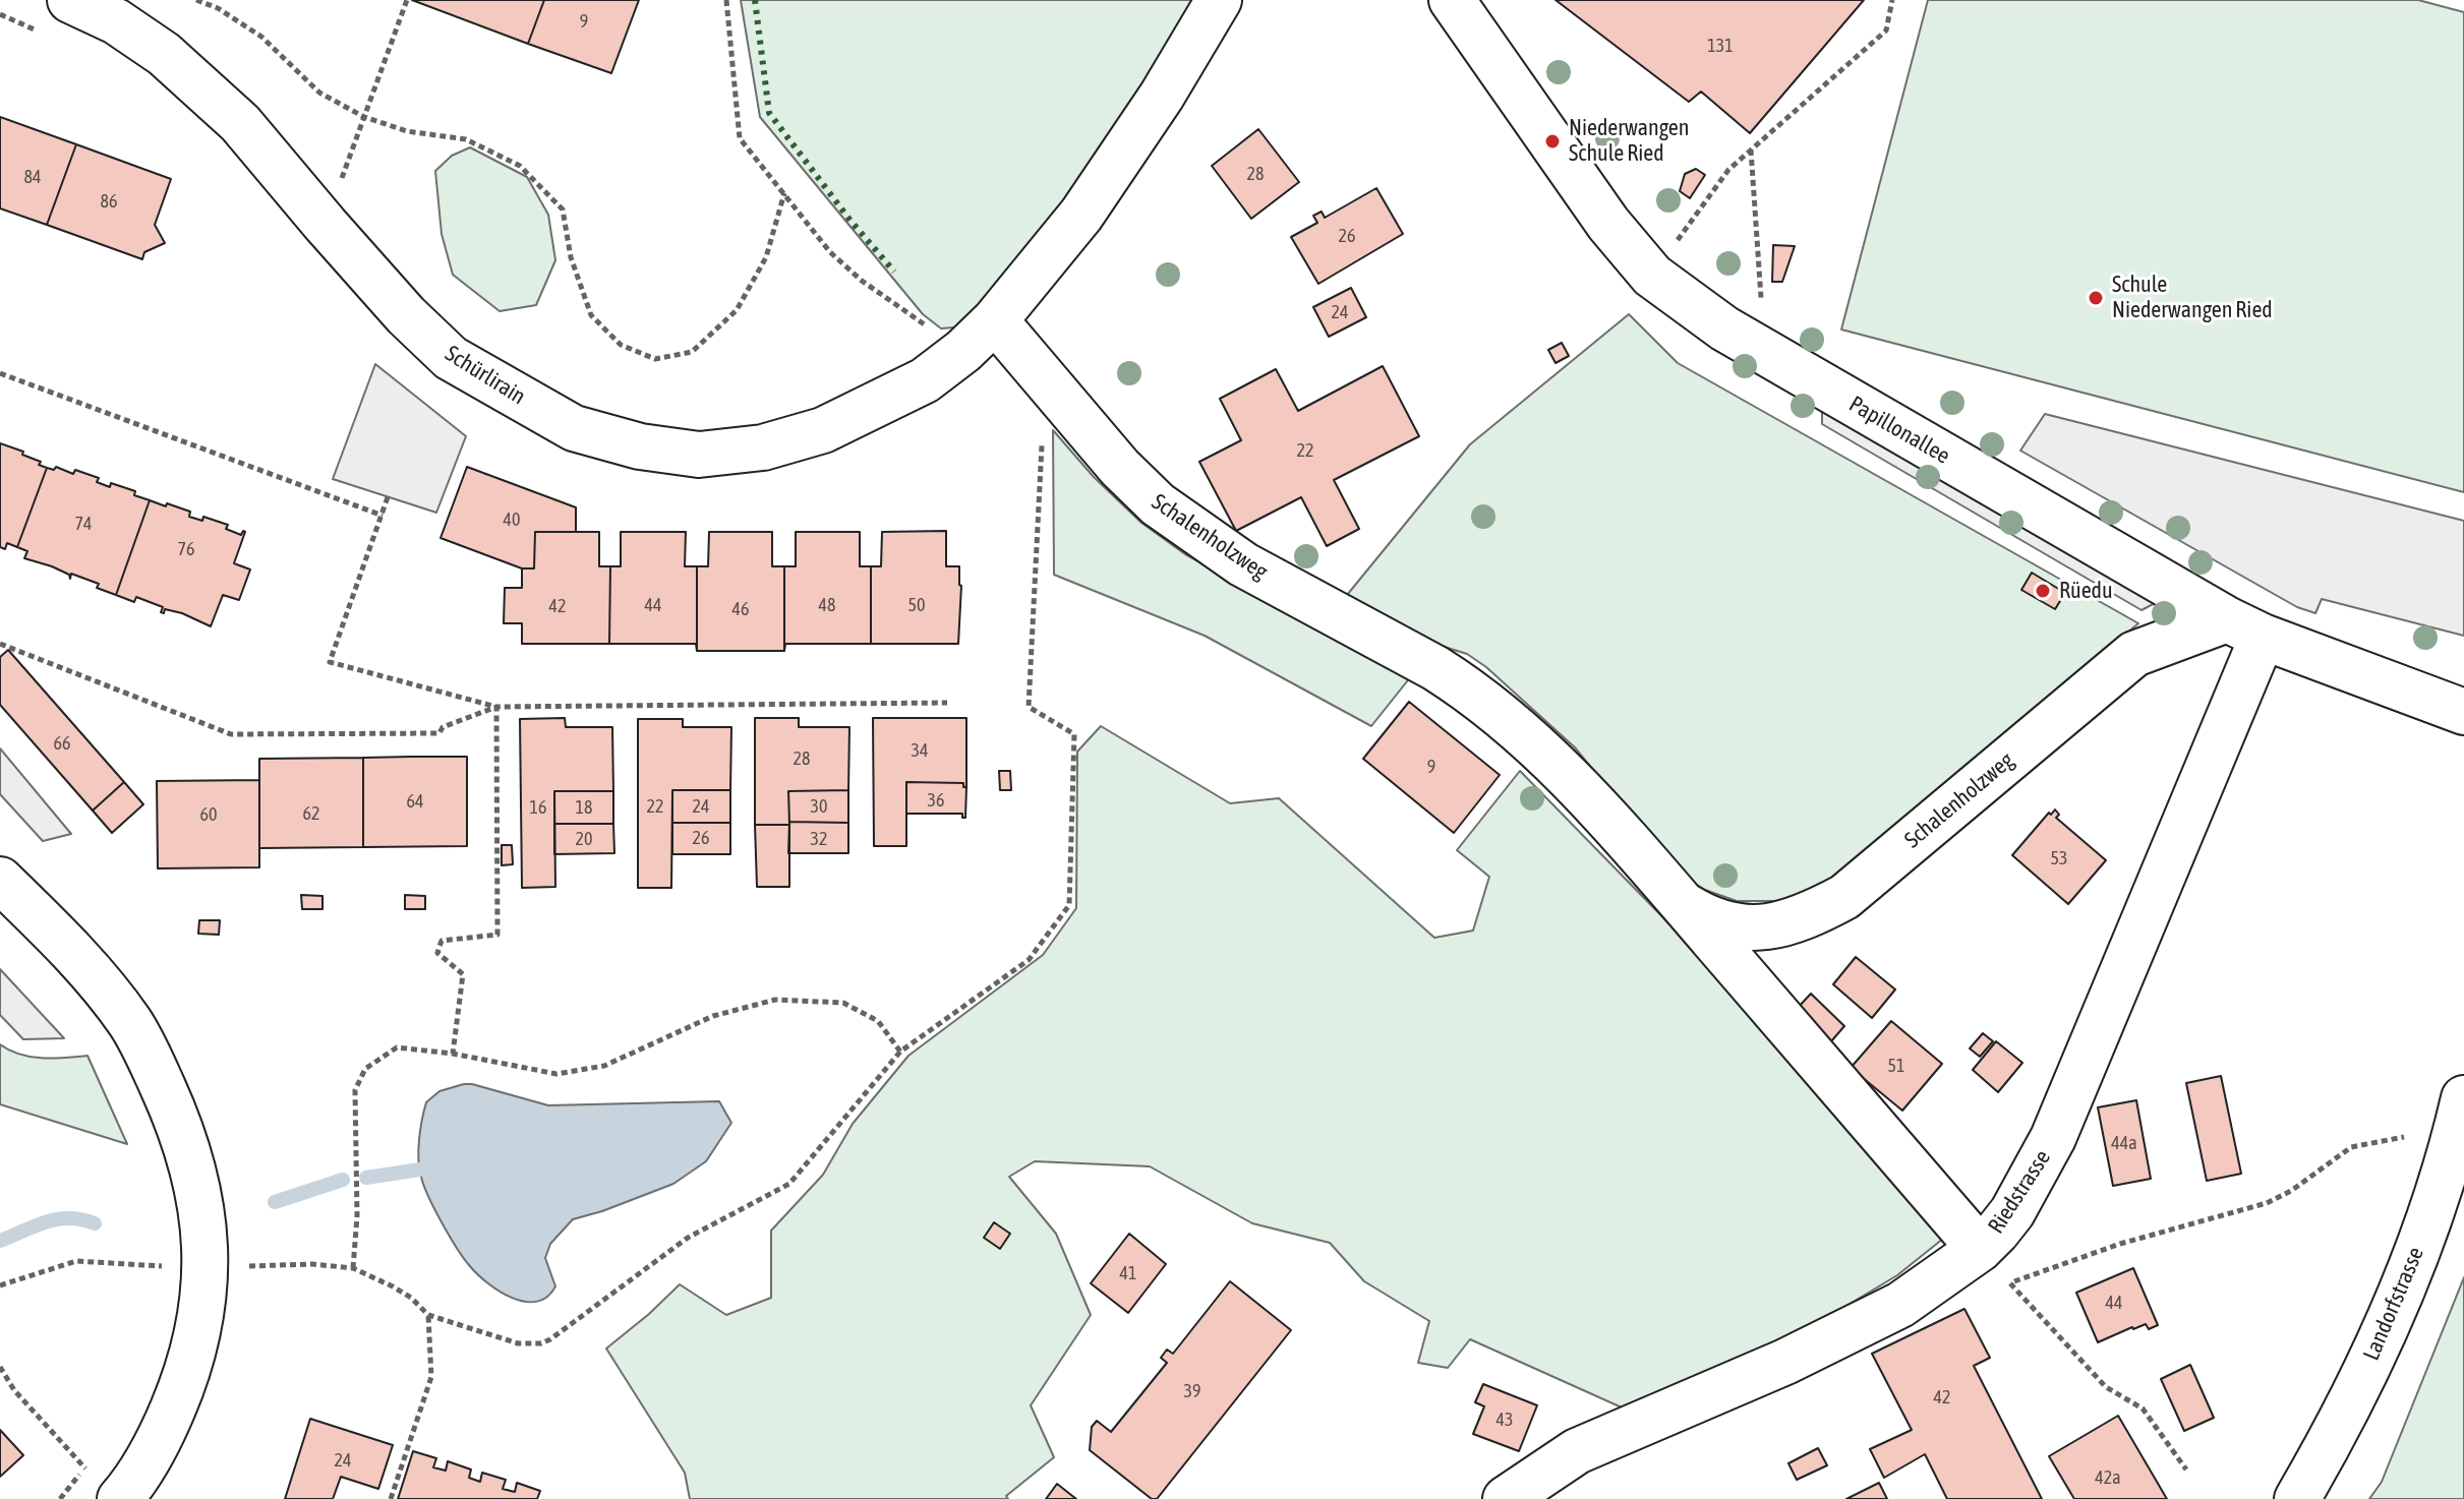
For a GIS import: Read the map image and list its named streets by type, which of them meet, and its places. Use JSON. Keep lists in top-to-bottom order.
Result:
{
  "streets": {
    "street": [
      "Schürlirain",
      "Papillonallee",
      "Schalenholzweg",
      "Riedstrasse",
      "Landorfstrasse"
    ]
  },
  "crossings": [
    ["Schürlirain", "Schalenholzweg"],
    ["Papillonallee", "Schalenholzweg"],
    ["Papillonallee", "Riedstrasse"],
    ["Schalenholzweg", "Riedstrasse"]
  ],
  "places": ["Niederwangen Schule Ried", "Schule Niederwangen Ried", "Rüedu"],
  "house_numbers": [
    "9",
    "131",
    "28",
    "84",
    "86",
    "26",
    "24",
    "22",
    "40",
    "74",
    "76",
    "44",
    "48",
    "50",
    "42",
    "46",
    "66",
    "34",
    "28",
    "9",
    "36",
    "64",
    "22",
    "24",
    "30",
    "16",
    "18",
    "62",
    "60",
    "26",
    "20",
    "32",
    "53",
    "51",
    "44a",
    "41",
    "44",
    "39",
    "42",
    "43",
    "24",
    "42a"
  ]
}
